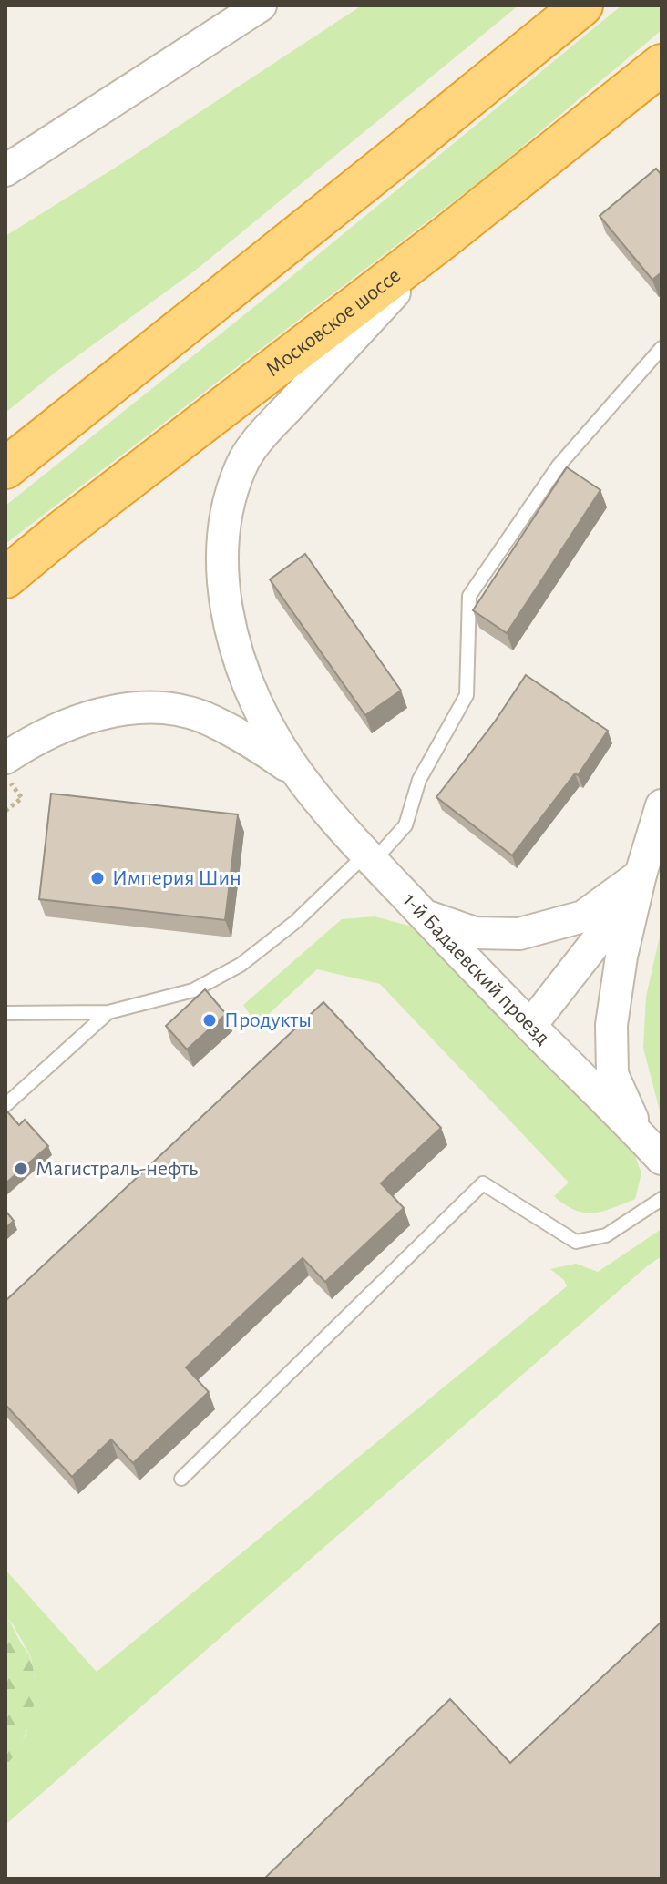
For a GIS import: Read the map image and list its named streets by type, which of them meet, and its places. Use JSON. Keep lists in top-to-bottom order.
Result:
{
  "streets": {
    "highway": ["Московское шоссе"],
    "street": ["1-й Бадаевский проезд"]
  },
  "places": ["Империя Шин", "Продукты", "Магистраль-нефть"]
}
